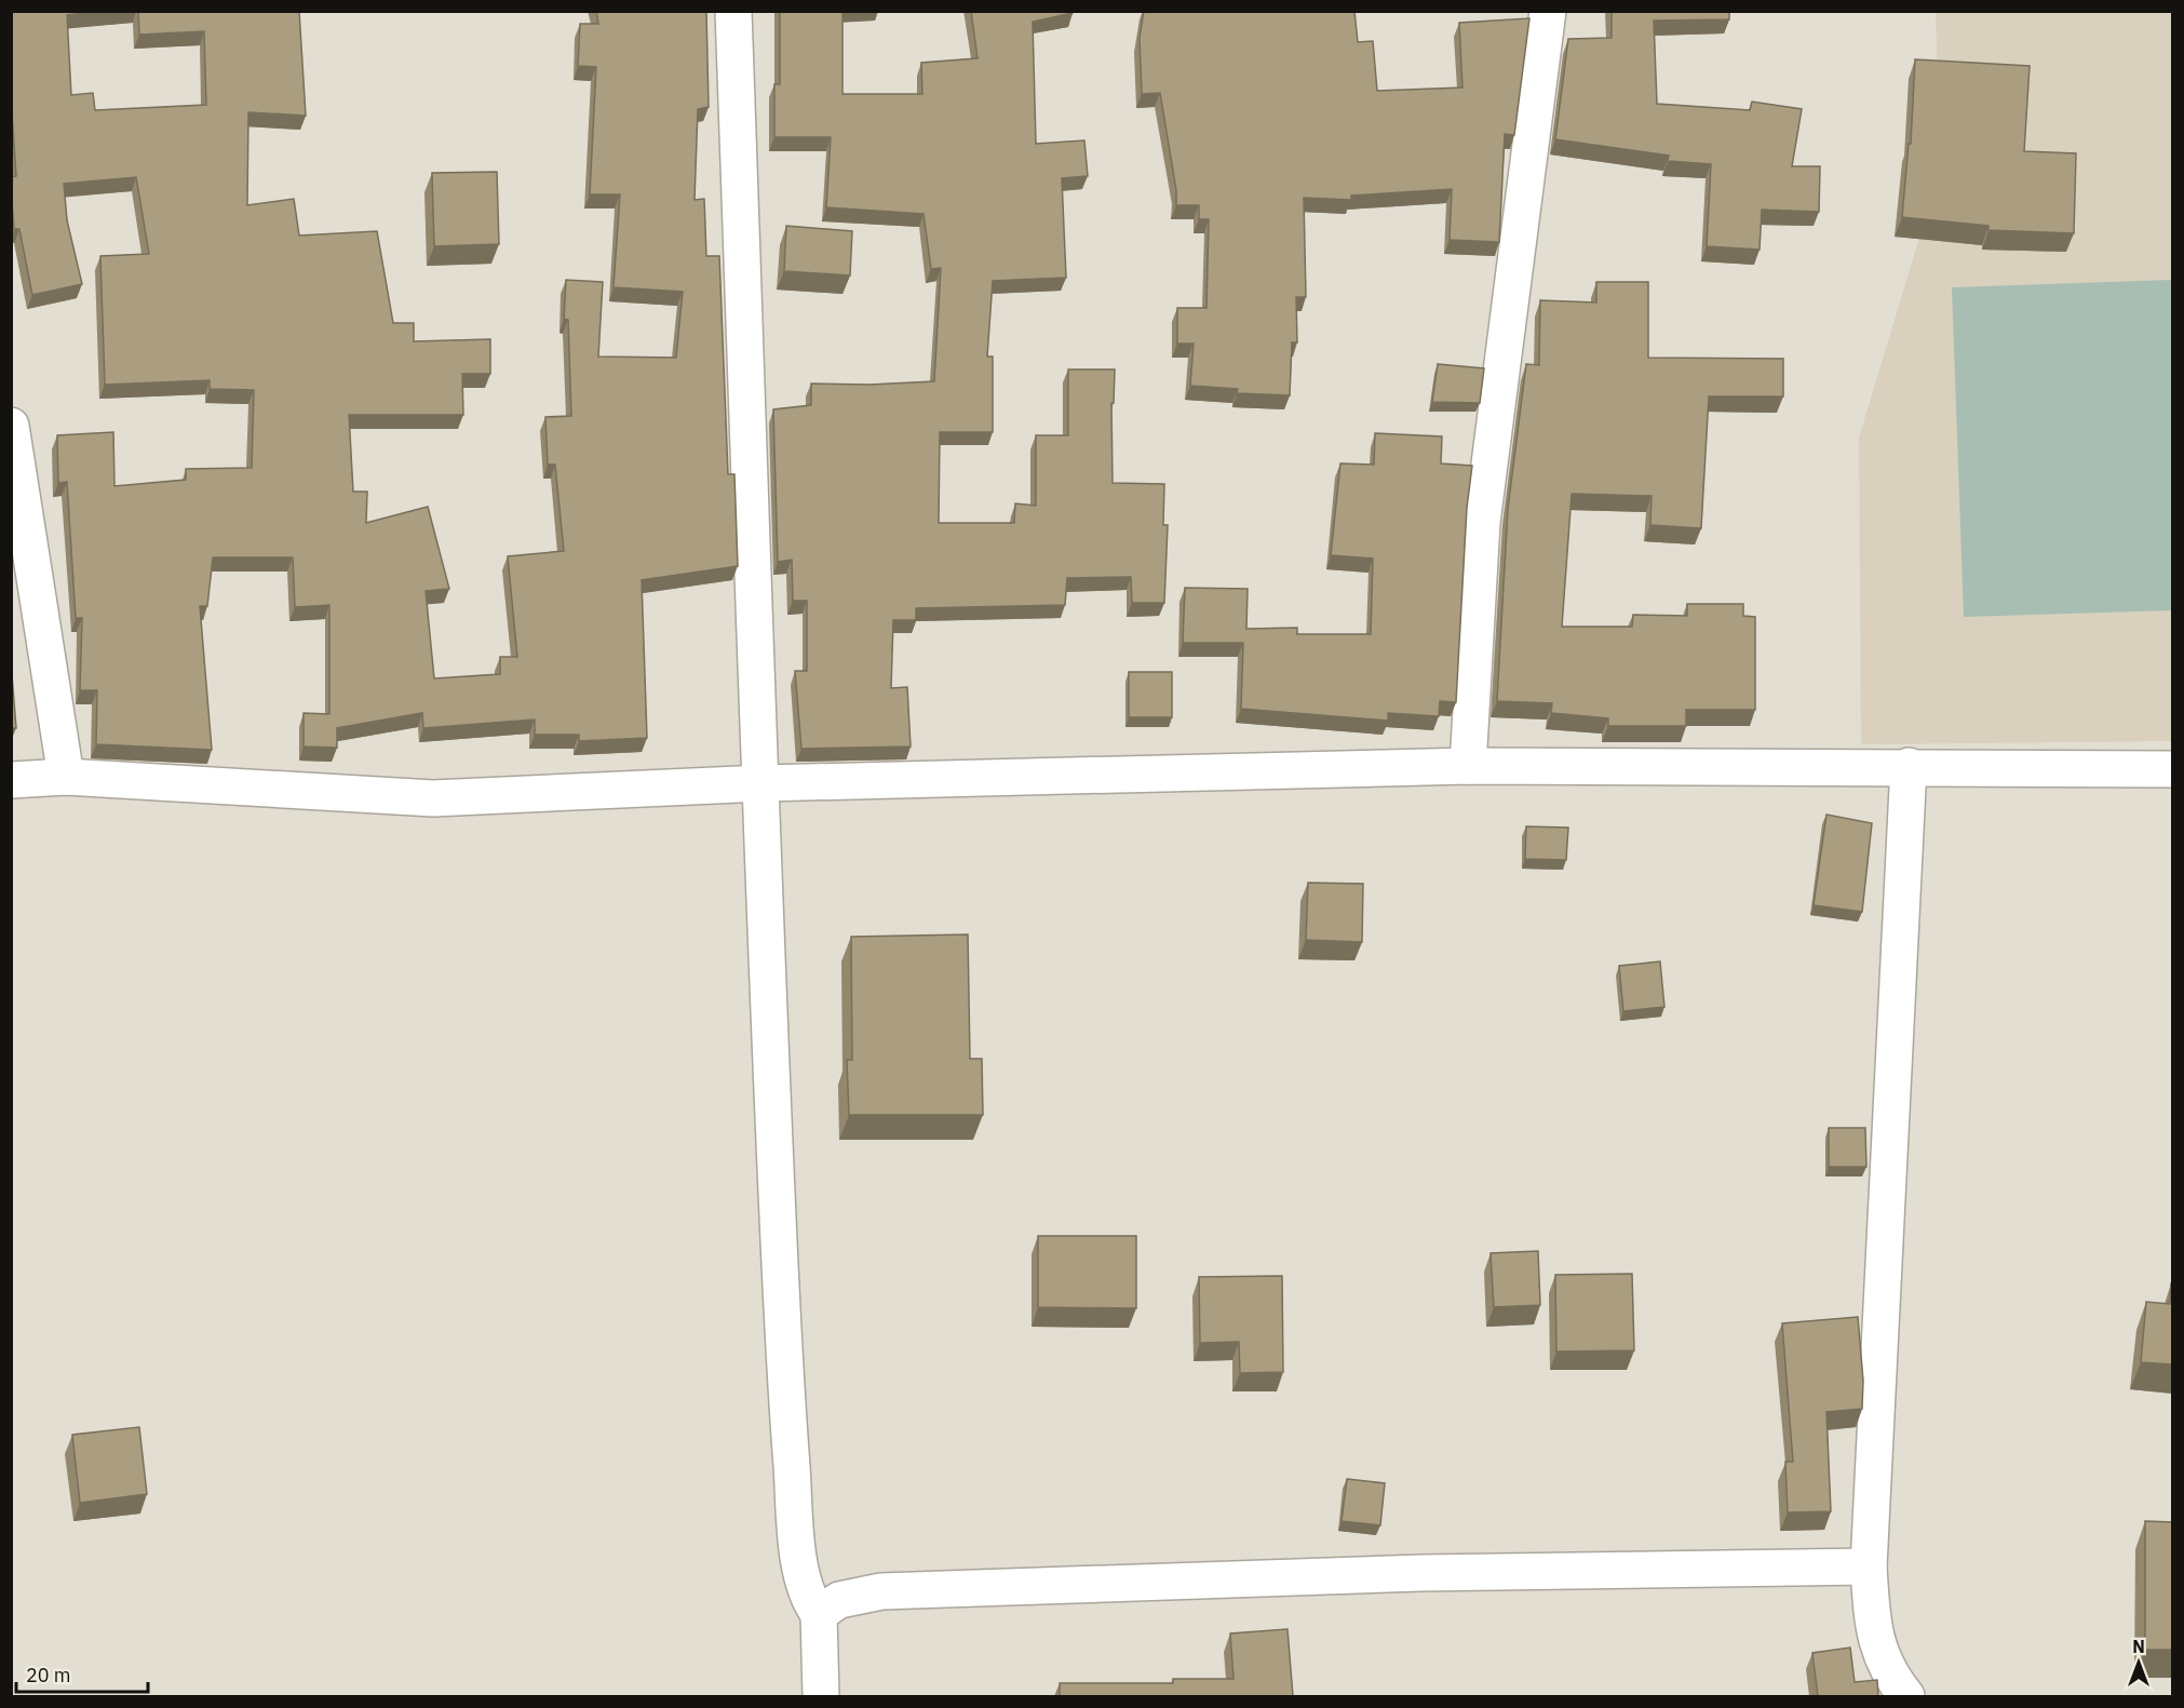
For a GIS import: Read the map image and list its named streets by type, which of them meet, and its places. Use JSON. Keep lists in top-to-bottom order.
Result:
{
  "scale_bar": "20 m",
  "north": "top"
}
